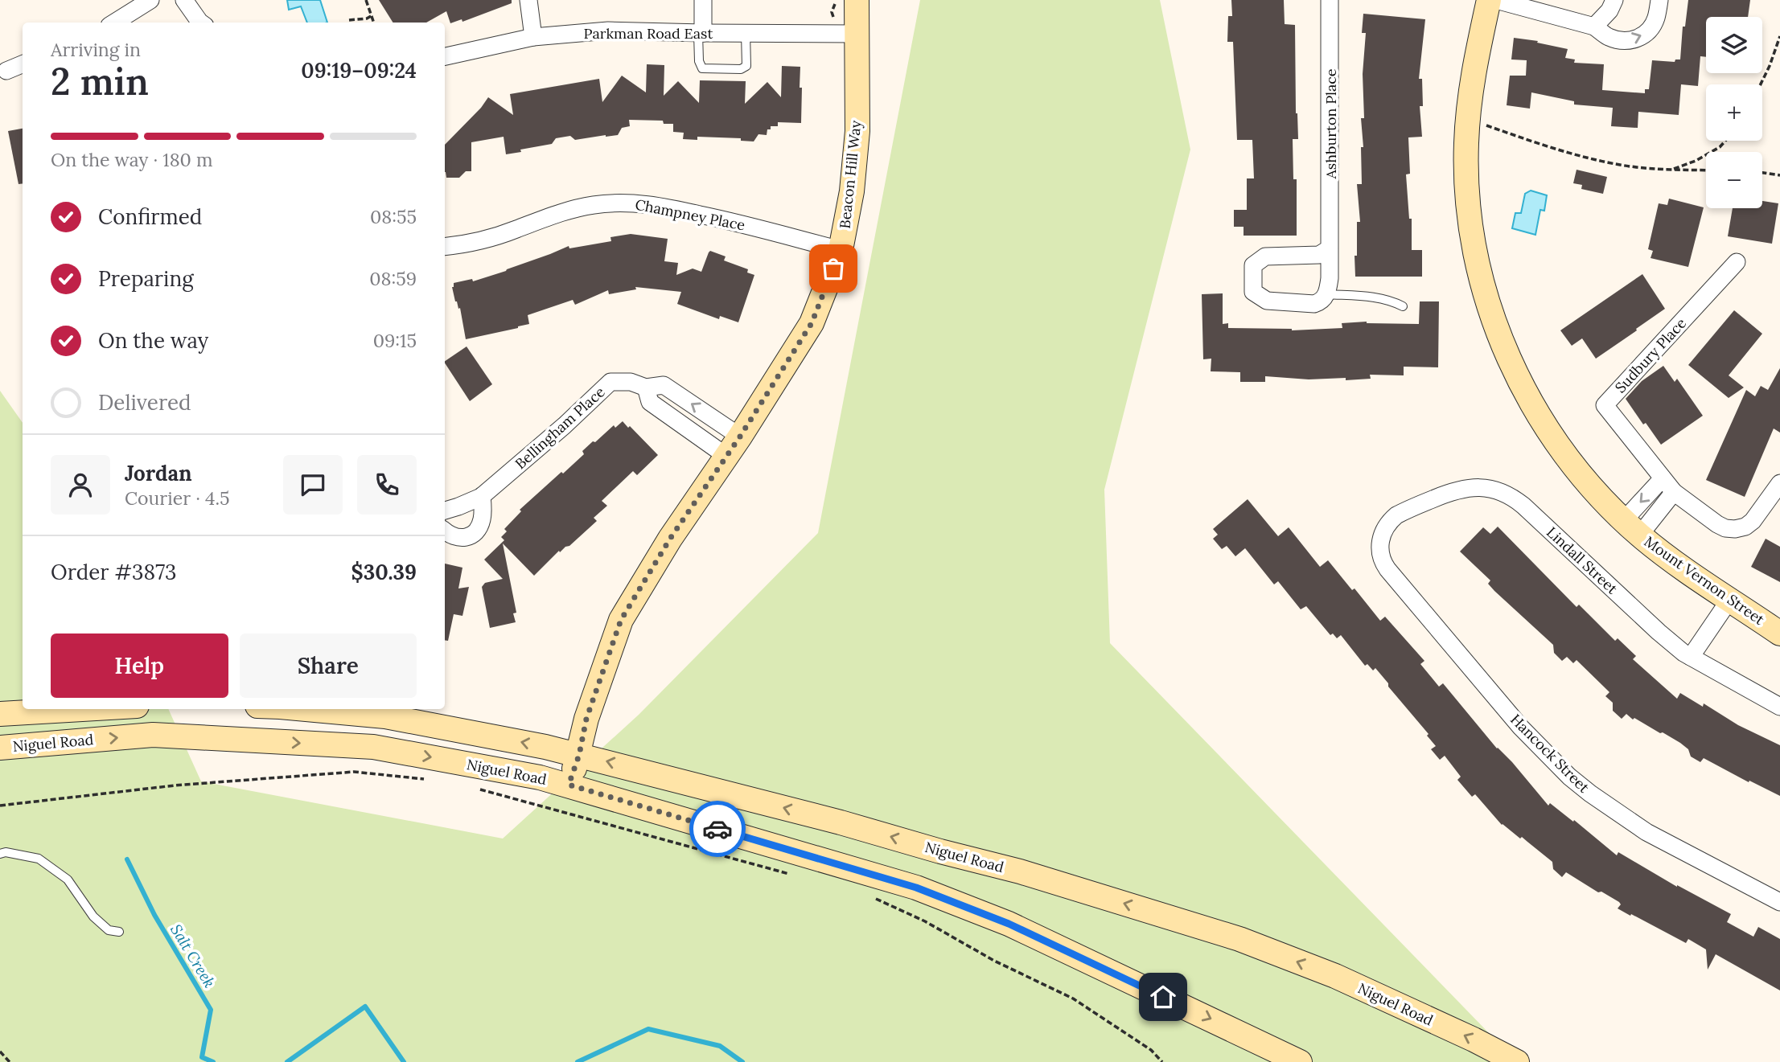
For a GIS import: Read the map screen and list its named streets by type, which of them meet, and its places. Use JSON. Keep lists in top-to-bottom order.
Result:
{
  "streets": {
    "main road": ["Beacon Hill Way", "Mount Vernon Street", "Niguel Road"],
    "street": [
      "Parkman Road East",
      "Ashburton Place",
      "Champney Place",
      "Sudbury Place",
      "Bellingham Place",
      "Lindall Street",
      "Hancock Street"
    ]
  },
  "crossings": [
    ["Parkman Road East", "Beacon Hill Way"],
    ["Beacon Hill Way", "Champney Place"],
    ["Beacon Hill Way", "Bellingham Place"],
    ["Beacon Hill Way", "Niguel Road"],
    ["Lindall Street", "Hancock Street"]
  ],
  "water": ["Salt Creek"],
  "page": {
    "map_buttons": ["+", "−"],
    "heading": ["2 min", "Arriving in", "09:19–09:24"],
    "panel": [
      "Jordan",
      "Courier · 4.5",
      "Order #3873",
      "$30.39"
    ],
    "bar": "On the way · 180 m",
    "list": [
      ["Confirmed", "08:55"],
      ["Preparing", "08:59"],
      ["On the way", "09:15"],
      "Delivered"
    ],
    "buttons": ["Help", "Share"]
  }
}
